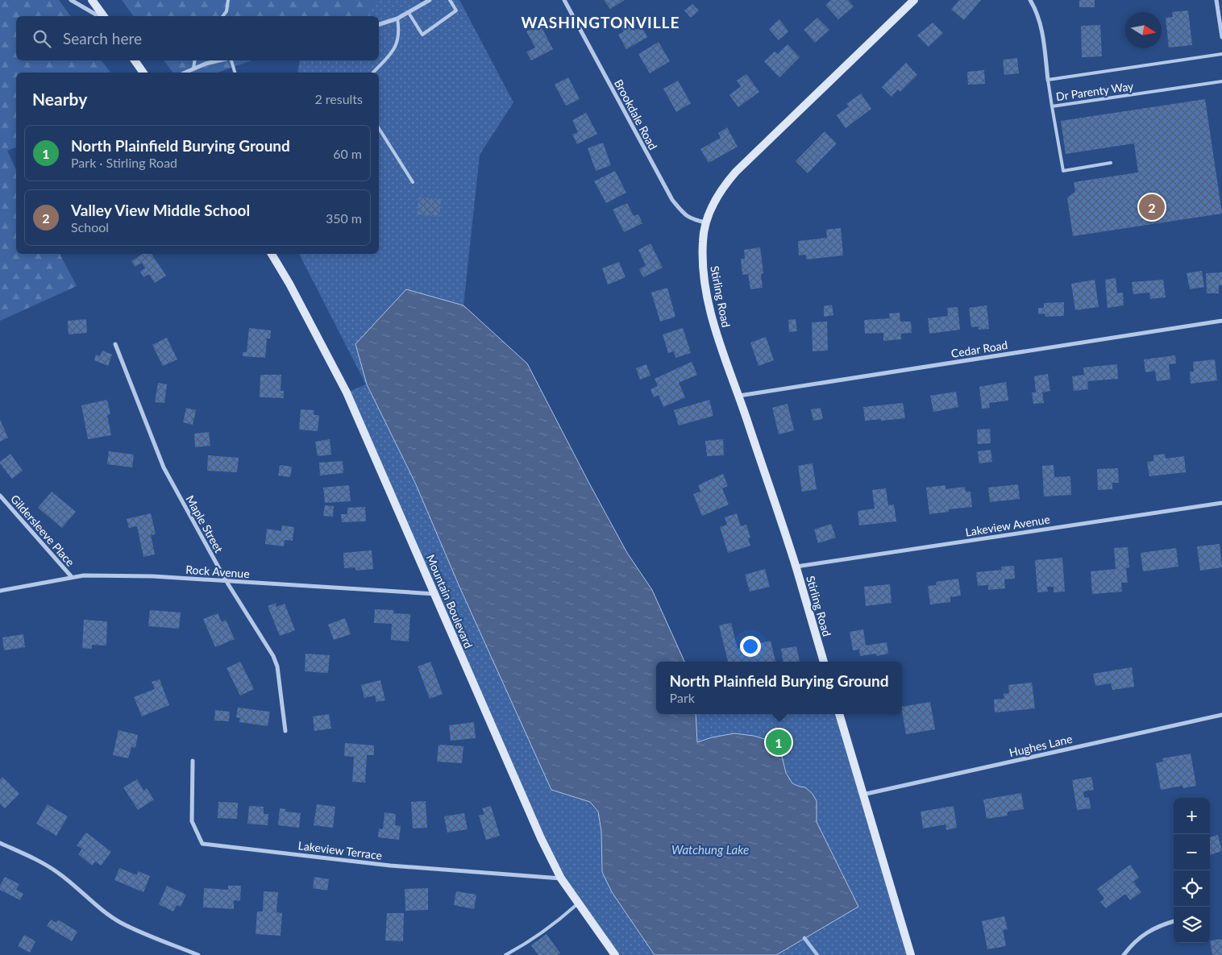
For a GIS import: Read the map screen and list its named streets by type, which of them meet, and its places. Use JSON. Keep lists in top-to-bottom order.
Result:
{
  "streets": {
    "street": [
      "Brookdale Road",
      "Stirling Road",
      "Cedar Road",
      "Maple Street",
      "Lakeview Avenue",
      "Gildersleeve Place",
      "Rock Avenue",
      "Mountain Boulevard",
      "Hughes Lane",
      "Lakeview Terrace"
    ],
    "lane": ["Dr Parenty Way"]
  },
  "crossings": [
    ["Brookdale Road", "Stirling Road"],
    ["Stirling Road", "Cedar Road"],
    ["Stirling Road", "Lakeview Avenue"],
    ["Maple Street", "Rock Avenue"],
    ["Gildersleeve Place", "Rock Avenue"],
    ["Rock Avenue", "Mountain Boulevard"],
    ["Mountain Boulevard", "Lakeview Terrace"]
  ],
  "districts": ["WASHINGTONVILLE"],
  "water": ["Watchung Lake"],
  "north": "right",
  "page": {
    "search": "Search here",
    "heading": ["Nearby", "2 results"],
    "list": [
      {
        "mark": "1",
        "name": "North Plainfield Burying Ground",
        "note": "Park · Stirling Road",
        "value": "60 m"
      },
      {
        "mark": "2",
        "name": "Valley View Middle School",
        "note": "School",
        "value": "350 m"
      }
    ],
    "pins": ["2", "1"],
    "popup": ["North Plainfield Burying Ground", "Park"],
    "map_buttons": ["+", "−"]
  }
}
